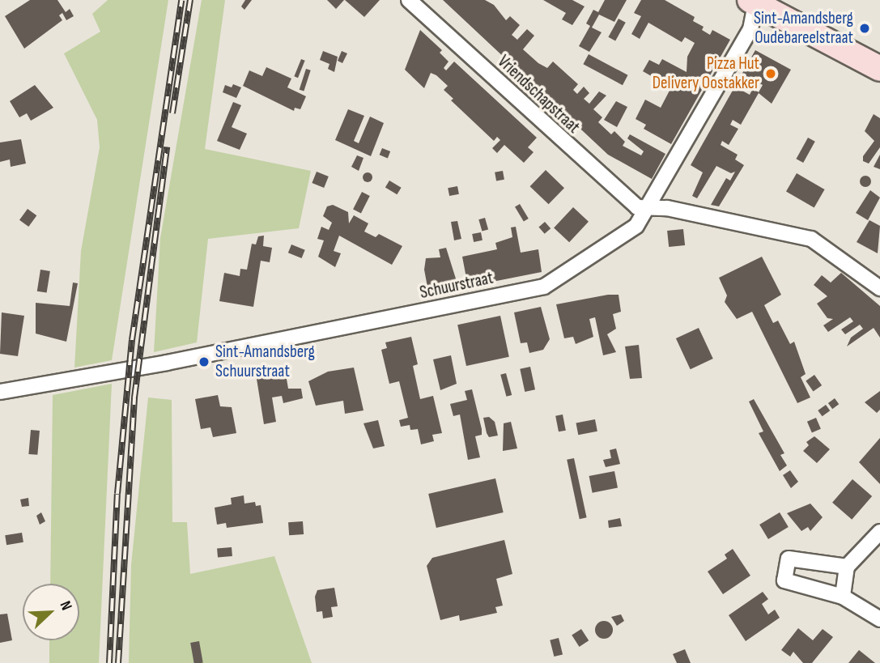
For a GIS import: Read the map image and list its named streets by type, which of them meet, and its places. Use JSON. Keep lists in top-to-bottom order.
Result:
{
  "streets": {
    "street": ["Vriendschapstraat", "Schuurstraat"]
  },
  "crossings": [
    ["Vriendschapstraat", "Schuurstraat"]
  ],
  "places": ["Sint-Amandsberg Oudebareelstraat", "Pizza Hut Delivery Oostakker", "Sint-Amandsberg Schuurstraat"],
  "north": "top right"
}
